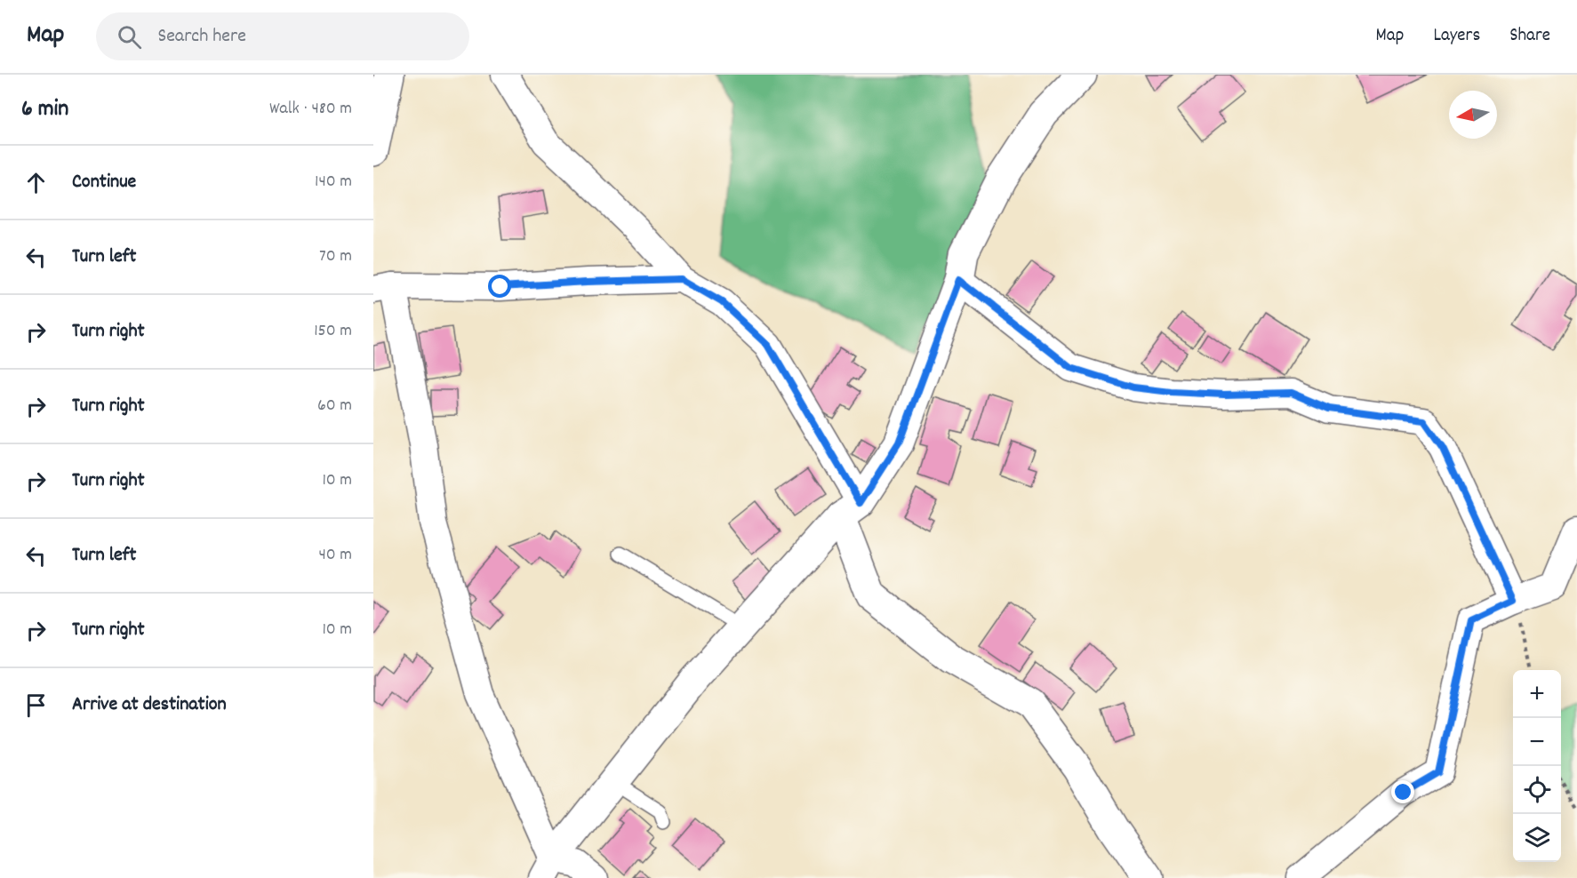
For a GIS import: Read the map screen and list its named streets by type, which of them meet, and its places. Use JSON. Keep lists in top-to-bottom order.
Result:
{
  "north": "left",
  "page": {
    "header": "Map",
    "search": "Search here",
    "nav": ["Map", "Layers", "Share"],
    "heading": ["6 min", "Walk · 480 m"],
    "list": [
      ["Continue", "140 m"],
      ["Turn left", "70 m"],
      ["Turn right", "150 m"],
      ["Turn right", "60 m"],
      ["Turn right", "10 m"],
      ["Turn left", "40 m"],
      ["Turn right", "10 m"],
      "Arrive at destination"
    ],
    "map_buttons": ["+", "−"]
  }
}
